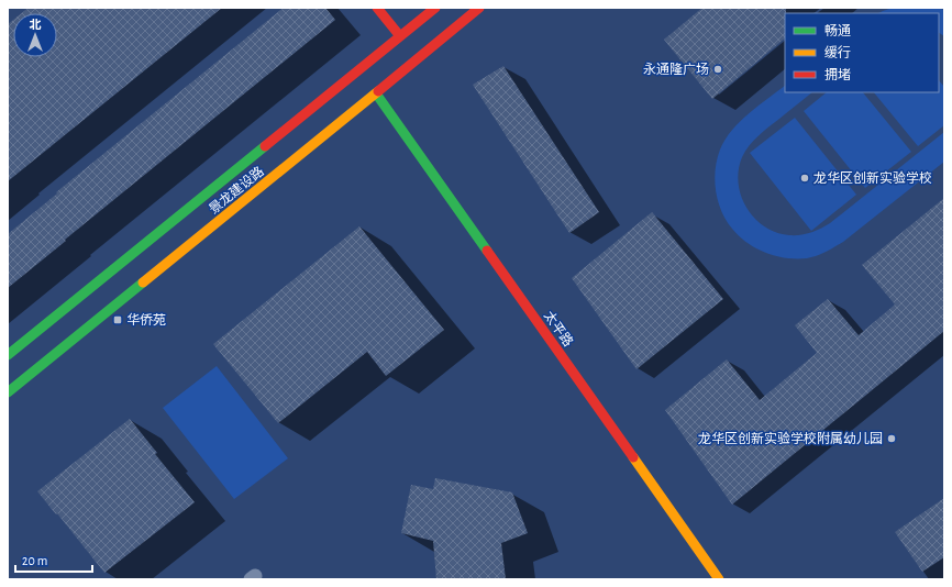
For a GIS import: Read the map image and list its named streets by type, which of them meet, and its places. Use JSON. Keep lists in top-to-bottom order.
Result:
{
  "streets": {
    "main road": ["景龙建设路", "太平路"]
  },
  "crossings": [
    ["景龙建设路", "太平路"]
  ],
  "places": {
    "other": ["永通隆广场", "龙华区创新实验学校", "龙华区创新实验学校附属幼儿园"],
    "transit": ["华侨苑"]
  },
  "legend": ["畅通", "缓行", "拥堵"],
  "scale_bar": "20 m",
  "north": "top"
}
